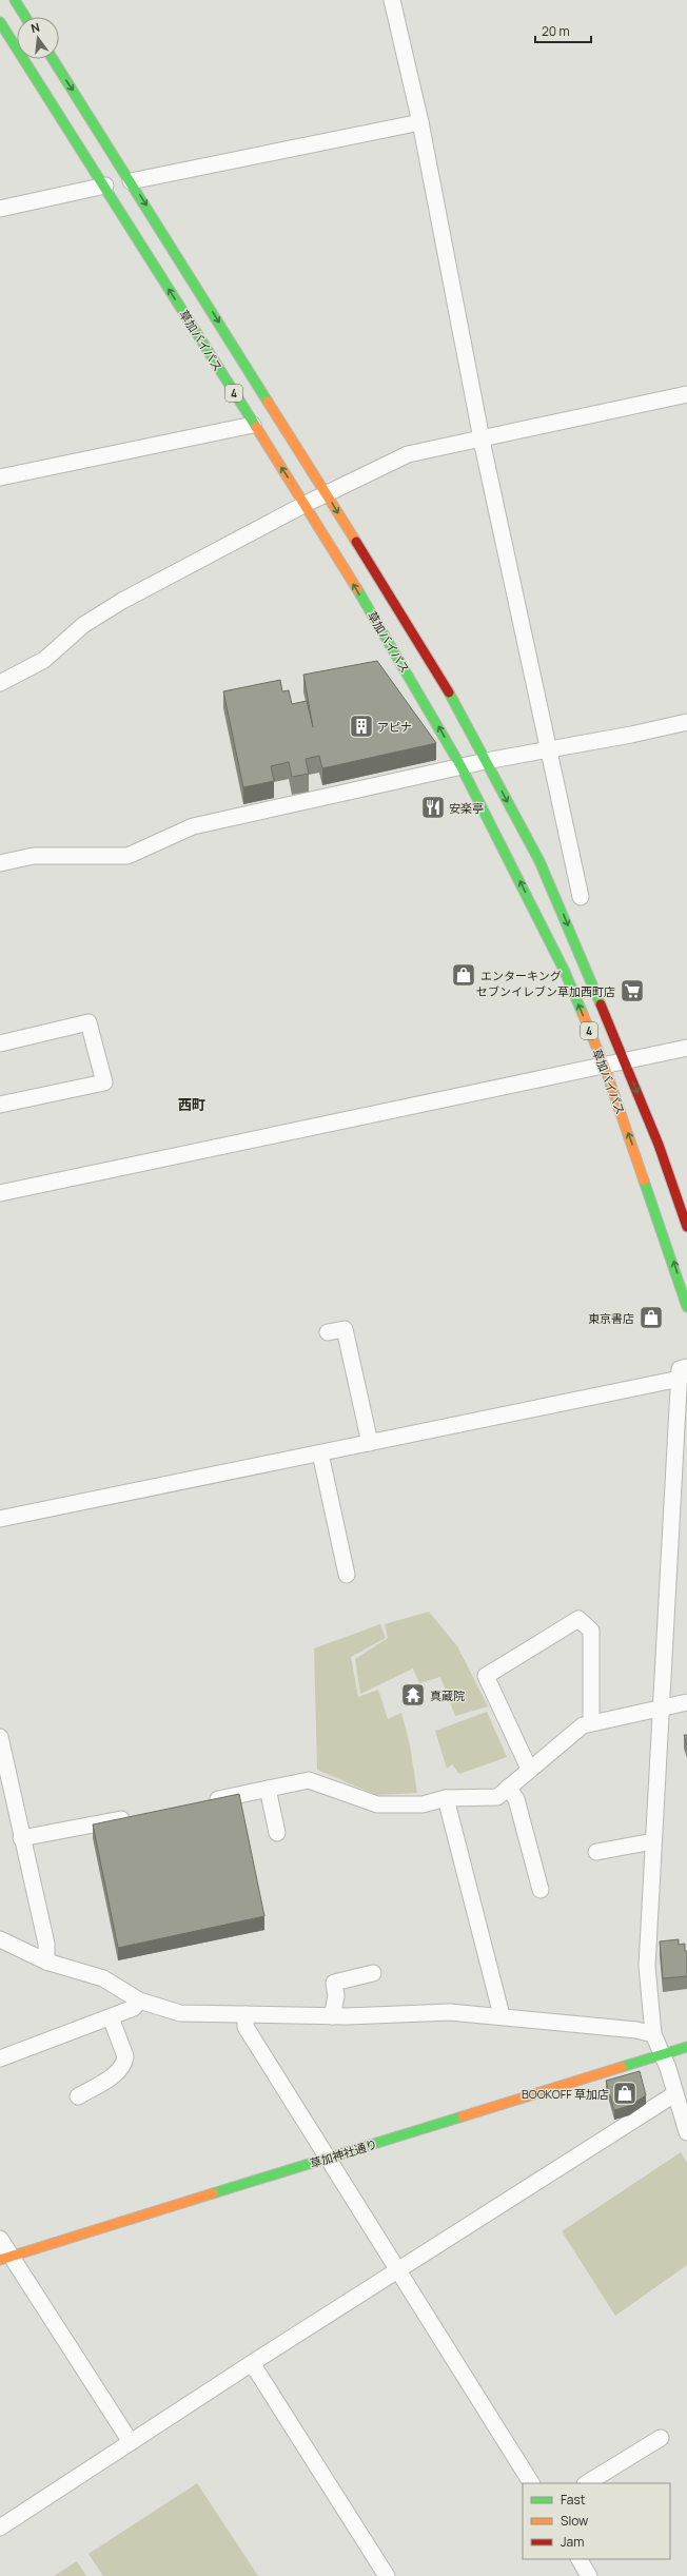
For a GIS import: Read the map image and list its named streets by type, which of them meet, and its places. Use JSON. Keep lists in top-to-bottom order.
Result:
{
  "streets": {
    "main road": ["草加バイパス", "4", "草加神社通り"]
  },
  "districts": ["西町"],
  "places": {
    "building": ["アピナ"],
    "restaurant": ["安楽亭"],
    "shop": ["エンターキング", "東京書店", "BOOKOFF 草加店"],
    "supermarket": ["セブンイレブン草加西町店"],
    "temple": ["真蔵院"]
  },
  "legend": ["Fast", "Slow", "Jam"],
  "scale_bar": "20 m",
  "north": "top"
}
